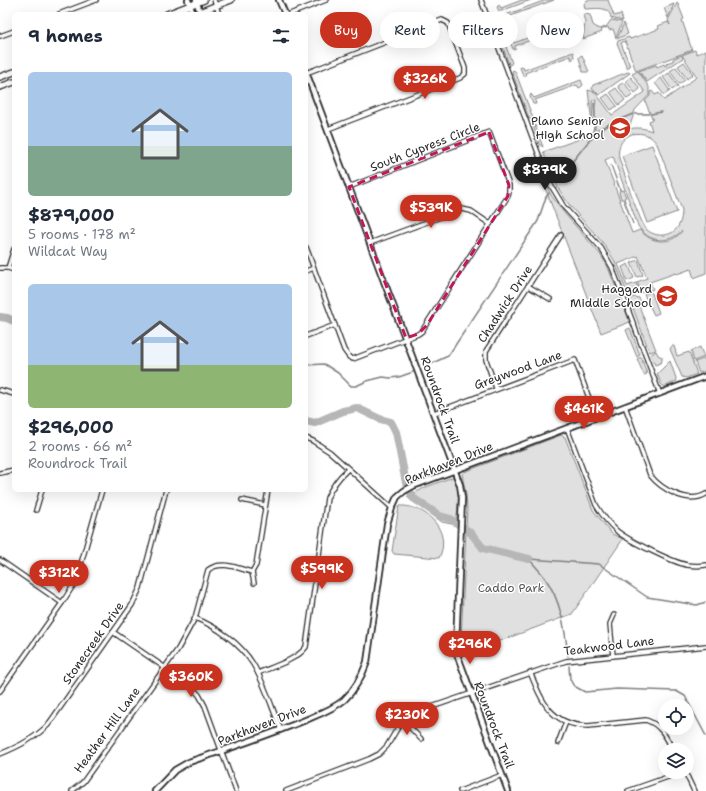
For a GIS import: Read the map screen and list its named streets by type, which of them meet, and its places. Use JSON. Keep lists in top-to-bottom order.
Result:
{
  "streets": {
    "street": [
      "South Cypress Circle",
      "Chadwick Drive",
      "Greywood Lane",
      "Roundrock Trail",
      "Parkhaven Drive",
      "Stonecreek Drive",
      "Teakwood Lane",
      "Heather Hill Lane"
    ]
  },
  "crossings": [
    ["South Cypress Circle", "Roundrock Trail"],
    ["Chadwick Drive", "Greywood Lane"],
    ["Greywood Lane", "Roundrock Trail"],
    ["Greywood Lane", "Parkhaven Drive"],
    ["Roundrock Trail", "Parkhaven Drive"],
    ["Roundrock Trail", "Teakwood Lane"]
  ],
  "parks": ["Caddo Park"],
  "places": {
    "school or university": ["Plano Senior High School", "Haggard Middle School"]
  },
  "page": {
    "chip": [
      "Buy",
      "Rent",
      "Filters",
      "New"
    ],
    "heading": "9 homes",
    "list": [
      {
        "name": "$879,000",
        "note": "5 rooms · 178 m² · Wildcat Way"
      },
      {
        "name": "$296,000",
        "note": "2 rooms · 66 m² · Roundrock Trail"
      }
    ],
    "price": [
      "$326K",
      "$879K",
      "$539K",
      "$461K",
      "$599K",
      "$312K",
      "$296K",
      "$360K",
      "$230K"
    ]
  }
}
